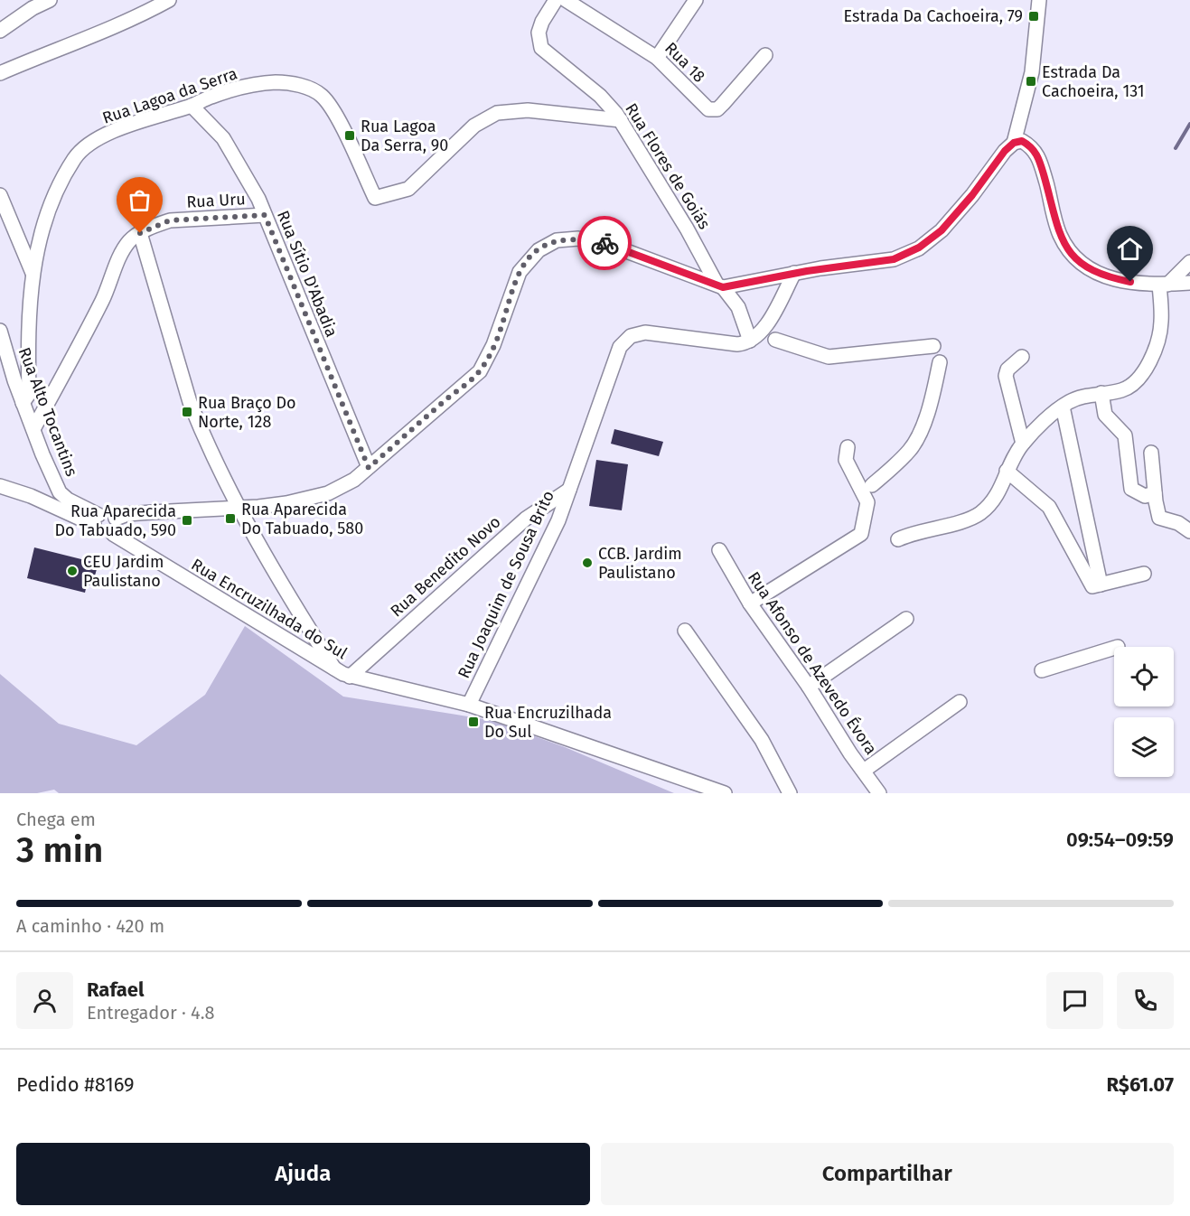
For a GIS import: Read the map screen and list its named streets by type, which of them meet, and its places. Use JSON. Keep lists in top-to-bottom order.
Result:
{
  "streets": {
    "street": [
      "Rua 18",
      "Rua Lagoa da Serra",
      "Rua Flores de Goiás",
      "Rua Uru",
      "Rua Sítio D'Abadia",
      "Rua Alto Tocantins",
      "Rua Benedito Novo",
      "Rua Joaquim de Sousa Brito",
      "Rua Encruzilhada do Sul",
      "Rua Afonso de Azevedo Évora"
    ]
  },
  "crossings": [
    ["Rua Lagoa da Serra", "Rua Flores de Goiás"],
    ["Rua Lagoa da Serra", "Rua Sítio D'Abadia"],
    ["Rua Flores de Goiás", "Rua Joaquim de Sousa Brito"],
    ["Rua Uru", "Rua Sítio D'Abadia"],
    ["Rua Alto Tocantins", "Rua Encruzilhada do Sul"],
    ["Rua Benedito Novo", "Rua Joaquim de Sousa Brito"],
    ["Rua Benedito Novo", "Rua Encruzilhada do Sul"],
    ["Rua Joaquim de Sousa Brito", "Rua Encruzilhada do Sul"]
  ],
  "places": {
    "transit": [
      "Estrada Da Cachoeira, 79",
      "Estrada Da Cachoeira, 131",
      "Rua Lagoa Da Serra, 90",
      "Rua Braço Do Norte, 128",
      "Rua Aparecida Do Tabuado, 580",
      "Rua Aparecida Do Tabuado, 590",
      "Rua Encruzilhada Do Sul"
    ],
    "other": ["CCB. Jardim Paulistano", "CEU Jardim Paulistano"]
  },
  "page": {
    "heading": ["3 min", "Chega em", "09:54–09:59"],
    "panel": [
      "Rafael",
      "Entregador · 4.8",
      "Pedido #8169",
      "R$61.07"
    ],
    "bar": "A caminho · 420 m",
    "buttons": ["Ajuda", "Compartilhar"]
  }
}
